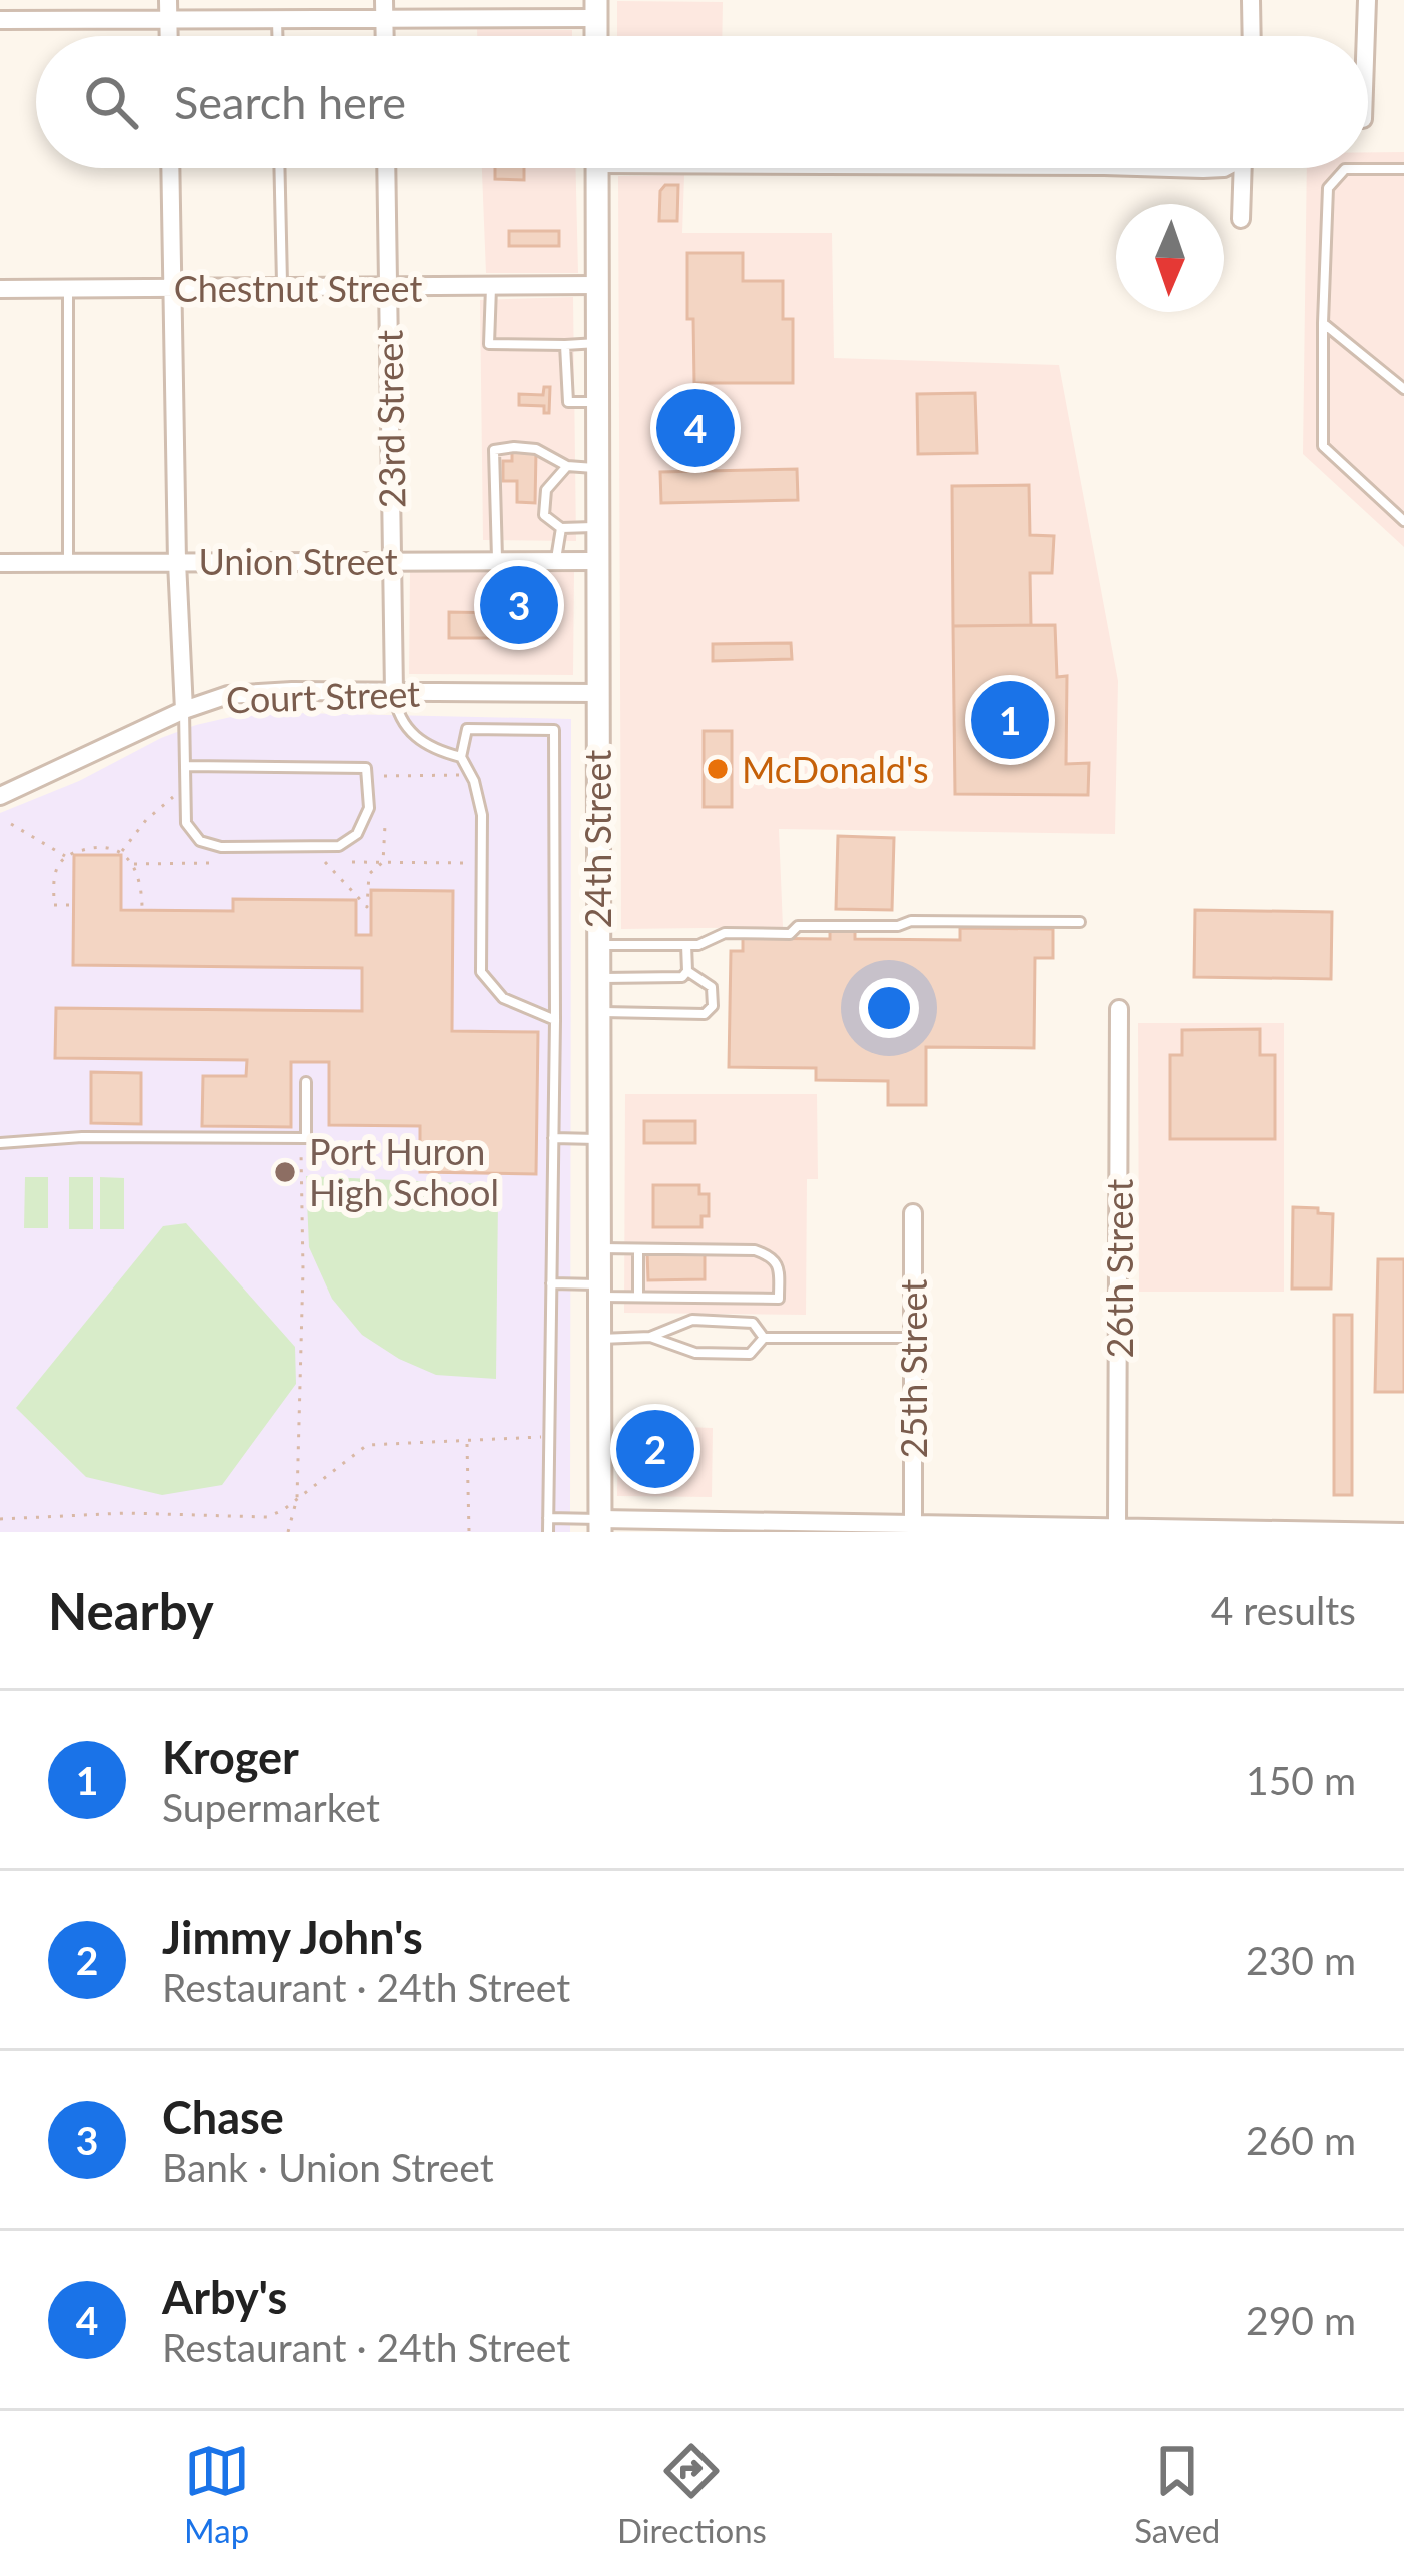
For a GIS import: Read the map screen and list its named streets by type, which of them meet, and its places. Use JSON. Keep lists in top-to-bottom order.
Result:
{
  "streets": {
    "street": [
      "Chestnut Street",
      "23rd Street",
      "Union Street",
      "Court Street",
      "24th Street",
      "26th Street",
      "25th Street"
    ]
  },
  "crossings": [
    ["Chestnut Street", "23rd Street"],
    ["Chestnut Street", "24th Street"],
    ["23rd Street", "Union Street"],
    ["23rd Street", "Court Street"],
    ["Union Street", "24th Street"],
    ["Court Street", "24th Street"]
  ],
  "places": ["McDonald's", "Port Huron High School"],
  "north": "bottom",
  "page": {
    "search": "Search here",
    "pins": [
      "4",
      "3",
      "1",
      "2"
    ],
    "heading": ["Nearby", "4 results"],
    "list": [
      {
        "mark": "1",
        "name": "Kroger",
        "note": "Supermarket",
        "value": "150 m"
      },
      {
        "mark": "2",
        "name": "Jimmy John's",
        "note": "Restaurant · 24th Street",
        "value": "230 m"
      },
      {
        "mark": "3",
        "name": "Chase",
        "note": "Bank · Union Street",
        "value": "260 m"
      },
      {
        "mark": "4",
        "name": "Arby's",
        "note": "Restaurant · 24th Street",
        "value": "290 m"
      }
    ],
    "nav": ["Map", "Directions", "Saved"]
  }
}
